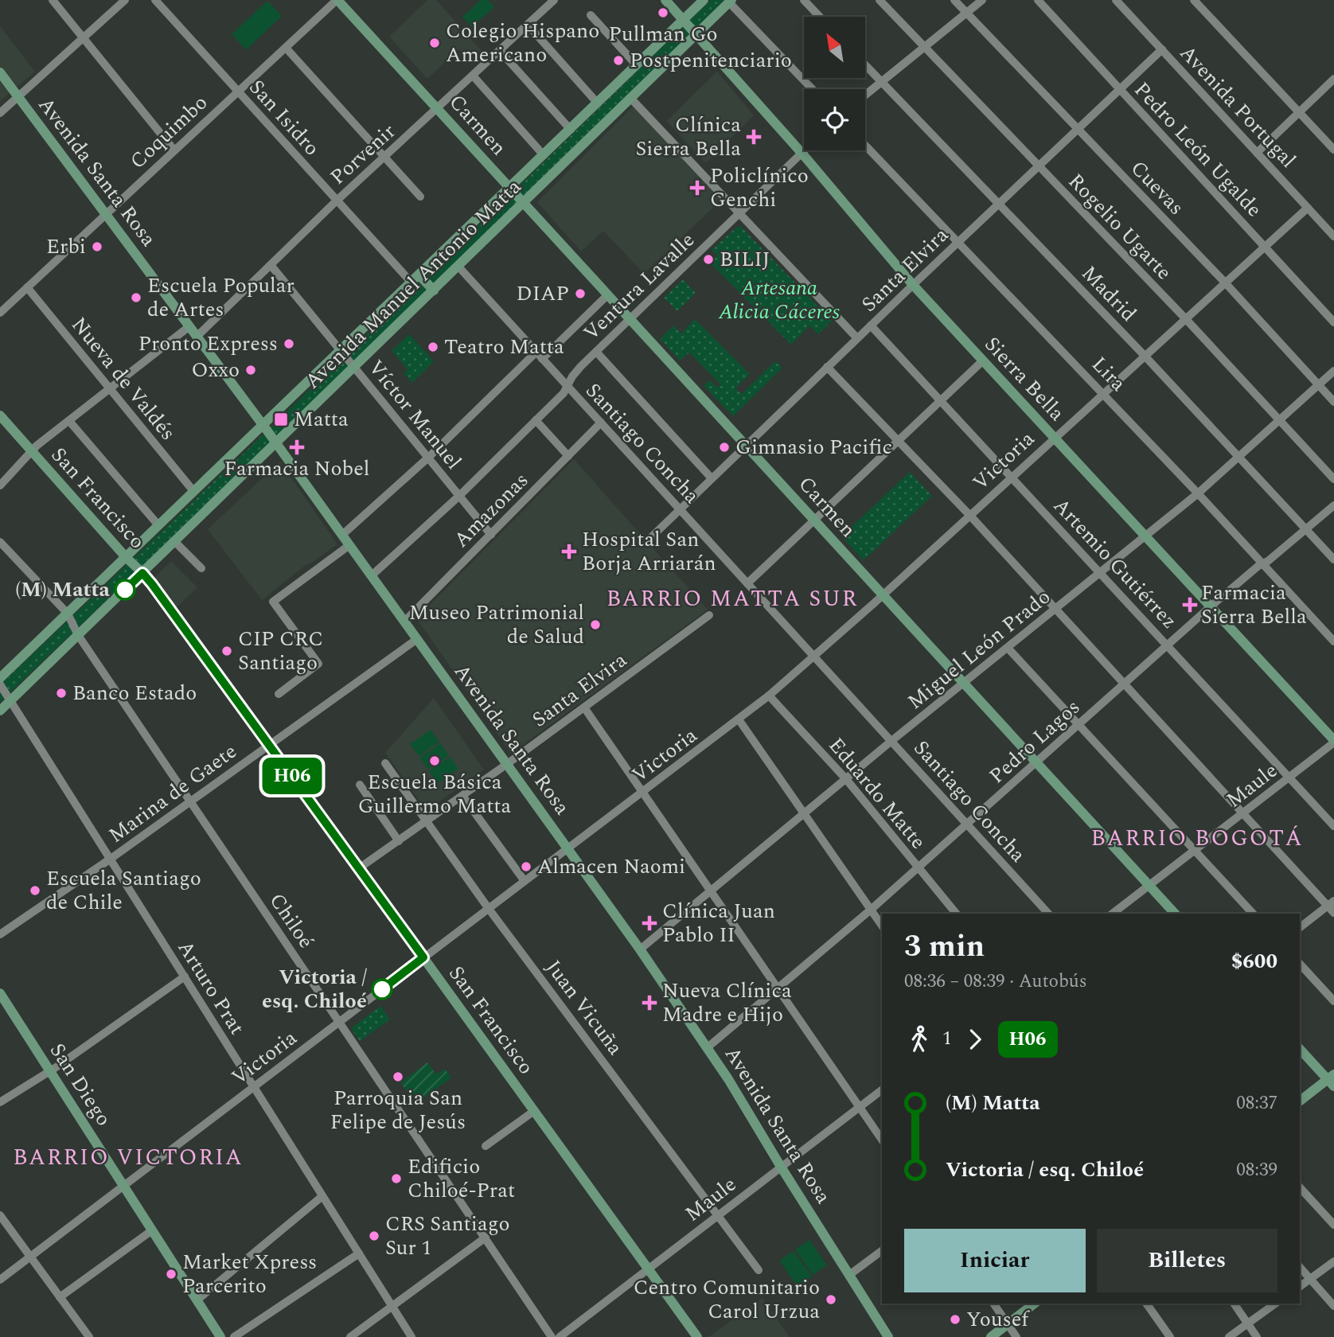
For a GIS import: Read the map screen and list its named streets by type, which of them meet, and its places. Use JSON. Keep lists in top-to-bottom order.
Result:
{
  "streets": {
    "main road": [
      "Carmen",
      "Avenida Santa Rosa",
      "Avenida Manuel Antonio Matta",
      "Sierra Bella",
      "San Francisco",
      "San Diego"
    ],
    "street": [
      "Avenida Portugal",
      "San Isidro",
      "Coquimbo",
      "Pedro León Ugalde",
      "Porvenir",
      "Cuevas",
      "Rogelio Ugarte",
      "Santa Elvira",
      "Ventura Lavalle",
      "Madrid",
      "Lira",
      "Nueva de Valdés",
      "Víctor Manuel",
      "Santiago Concha",
      "Victoria",
      "Amazonas",
      "Artemio Gutiérrez",
      "Miguel León Prado",
      "Pedro Lagos",
      "Maule",
      "Marina de Gaete",
      "Eduardo Matte",
      "Chiloé",
      "Arturo Prat",
      "Juan Vicuña"
    ]
  },
  "crossings": [
    ["Avenida Portugal", "Santa Elvira"],
    ["Avenida Portugal", "Victoria"],
    ["San Isidro", "Coquimbo"],
    ["San Isidro", "Porvenir"],
    ["San Isidro", "Avenida Manuel Antonio Matta"],
    ["Carmen", "Coquimbo"],
    ["Carmen", "Porvenir"],
    ["Carmen", "Santa Elvira"],
    ["Carmen", "Avenida Manuel Antonio Matta"],
    ["Carmen", "Ventura Lavalle"],
    ["Carmen", "Victoria"],
    ["Carmen", "Miguel León Prado"],
    ["Carmen", "Pedro Lagos"],
    ["Carmen", "Maule"],
    ["Coquimbo", "Avenida Santa Rosa"],
    ["Coquimbo", "Nueva de Valdés"],
    ["Pedro León Ugalde", "Santa Elvira"],
    ["Pedro León Ugalde", "Victoria"],
    ["Porvenir", "Avenida Santa Rosa"],
    ["Porvenir", "Víctor Manuel"],
    ["Avenida Santa Rosa", "Santa Elvira"],
    ["Avenida Santa Rosa", "Avenida Manuel Antonio Matta"],
    ["Avenida Santa Rosa", "Ventura Lavalle"],
    ["Avenida Santa Rosa", "Victoria"],
    ["Avenida Santa Rosa", "Amazonas"],
    ["Avenida Santa Rosa", "Miguel León Prado"],
    ["Avenida Santa Rosa", "Pedro Lagos"],
    ["Avenida Santa Rosa", "Maule"],
    ["Avenida Santa Rosa", "Marina de Gaete"],
    ["Cuevas", "Santa Elvira"],
    ["Cuevas", "Victoria"],
    ["Cuevas", "Miguel León Prado"],
    ["Rogelio Ugarte", "Santa Elvira"],
    ["Rogelio Ugarte", "Victoria"],
    ["Rogelio Ugarte", "Miguel León Prado"],
    ["Santa Elvira", "Madrid"],
    ["Santa Elvira", "Lira"],
    ["Santa Elvira", "Sierra Bella"],
    ["Santa Elvira", "Santiago Concha"],
    ["Santa Elvira", "San Francisco"],
    ["Santa Elvira", "Artemio Gutiérrez"],
    ["Santa Elvira", "Juan Vicuña"],
    ["Avenida Manuel Antonio Matta", "Nueva de Valdés"],
    ["Avenida Manuel Antonio Matta", "Sierra Bella"],
    ["Avenida Manuel Antonio Matta", "Víctor Manuel"],
    ["Avenida Manuel Antonio Matta", "Santiago Concha"],
    ["Avenida Manuel Antonio Matta", "San Francisco"],
    ["Avenida Manuel Antonio Matta", "Chiloé"],
    ["Avenida Manuel Antonio Matta", "Arturo Prat"],
    ["Ventura Lavalle", "Sierra Bella"],
    ["Ventura Lavalle", "Víctor Manuel"],
    ["Ventura Lavalle", "Santiago Concha"],
    ["Madrid", "Victoria"],
    ["Madrid", "Miguel León Prado"],
    ["Madrid", "Pedro Lagos"],
    ["Lira", "Victoria"],
    ["Lira", "Miguel León Prado"],
    ["Lira", "Pedro Lagos"],
    ["Sierra Bella", "Victoria"],
    ["Sierra Bella", "Miguel León Prado"],
    ["Sierra Bella", "Pedro Lagos"],
    ["Sierra Bella", "Maule"],
    ["Víctor Manuel", "Amazonas"],
    ["Santiago Concha", "Victoria"],
    ["Santiago Concha", "Amazonas"],
    ["Santiago Concha", "Miguel León Prado"],
    ["Santiago Concha", "Pedro Lagos"],
    ["Victoria", "San Francisco"],
    ["Victoria", "Artemio Gutiérrez"],
    ["Victoria", "Eduardo Matte"],
    ["Victoria", "Chiloé"],
    ["Victoria", "Arturo Prat"],
    ["Victoria", "Juan Vicuña"],
    ["Victoria", "San Diego"],
    ["San Francisco", "Maule"],
    ["San Francisco", "Marina de Gaete"],
    ["Artemio Gutiérrez", "Miguel León Prado"],
    ["Artemio Gutiérrez", "Pedro Lagos"],
    ["Artemio Gutiérrez", "Maule"],
    ["Miguel León Prado", "Eduardo Matte"],
    ["Pedro Lagos", "Eduardo Matte"],
    ["Maule", "Juan Vicuña"],
    ["Marina de Gaete", "Chiloé"],
    ["Marina de Gaete", "Arturo Prat"]
  ],
  "districts": ["BARRIO MATTA SUR", "BARRIO BOGOTÁ", "BARRIO VICTORIA"],
  "parks": ["Artesana Alicia Cáceres"],
  "places": {
    "other": [
      "Pullman Go",
      "Colegio Hispano Americano",
      "Postpenitenciario",
      "Erbi",
      "BILIJ",
      "DIAP",
      "Escuela Popular de Artes",
      "Pronto Express",
      "Teatro Matta",
      "Oxxo",
      "Gimnasio Pacific",
      "(M) Matta",
      "Museo Patrimonial de Salud",
      "CIP CRC Santiago",
      "Banco Estado",
      "Escuela Básica Guillermo Matta",
      "Almacen Naomi",
      "Escuela Santiago de Chile",
      "Victoria / esq. Chiloé",
      "Parroquia San Felipe de Jesús",
      "Edificio Chiloé-Prat",
      "CRS Santiago Sur 1",
      "Market Xpress Parcerito",
      "Centro Comunitario Carol Urzua",
      "Yousef"
    ],
    "health": [
      "Clínica Sierra Bella",
      "Policlínico Genchi",
      "Farmacia Nobel",
      "Hospital San Borja Arriarán",
      "Farmacia Sierra Bella",
      "Clínica Juan Pablo II",
      "Nueva Clínica Madre e Hijo"
    ],
    "transit": ["Matta"]
  },
  "lines": ["bus line H06"],
  "north": "top left",
  "page": {
    "on_map": "H06",
    "heading": ["3 min", "08:36 – 08:39 · Autobús", "$600"],
    "legs": ["1", "H06"],
    "list": [
      {
        "name": "(M) Matta",
        "value": "08:37"
      },
      {
        "name": "Victoria / esq. Chiloé",
        "value": "08:39"
      }
    ],
    "buttons": ["Iniciar", "Billetes"]
  }
}
